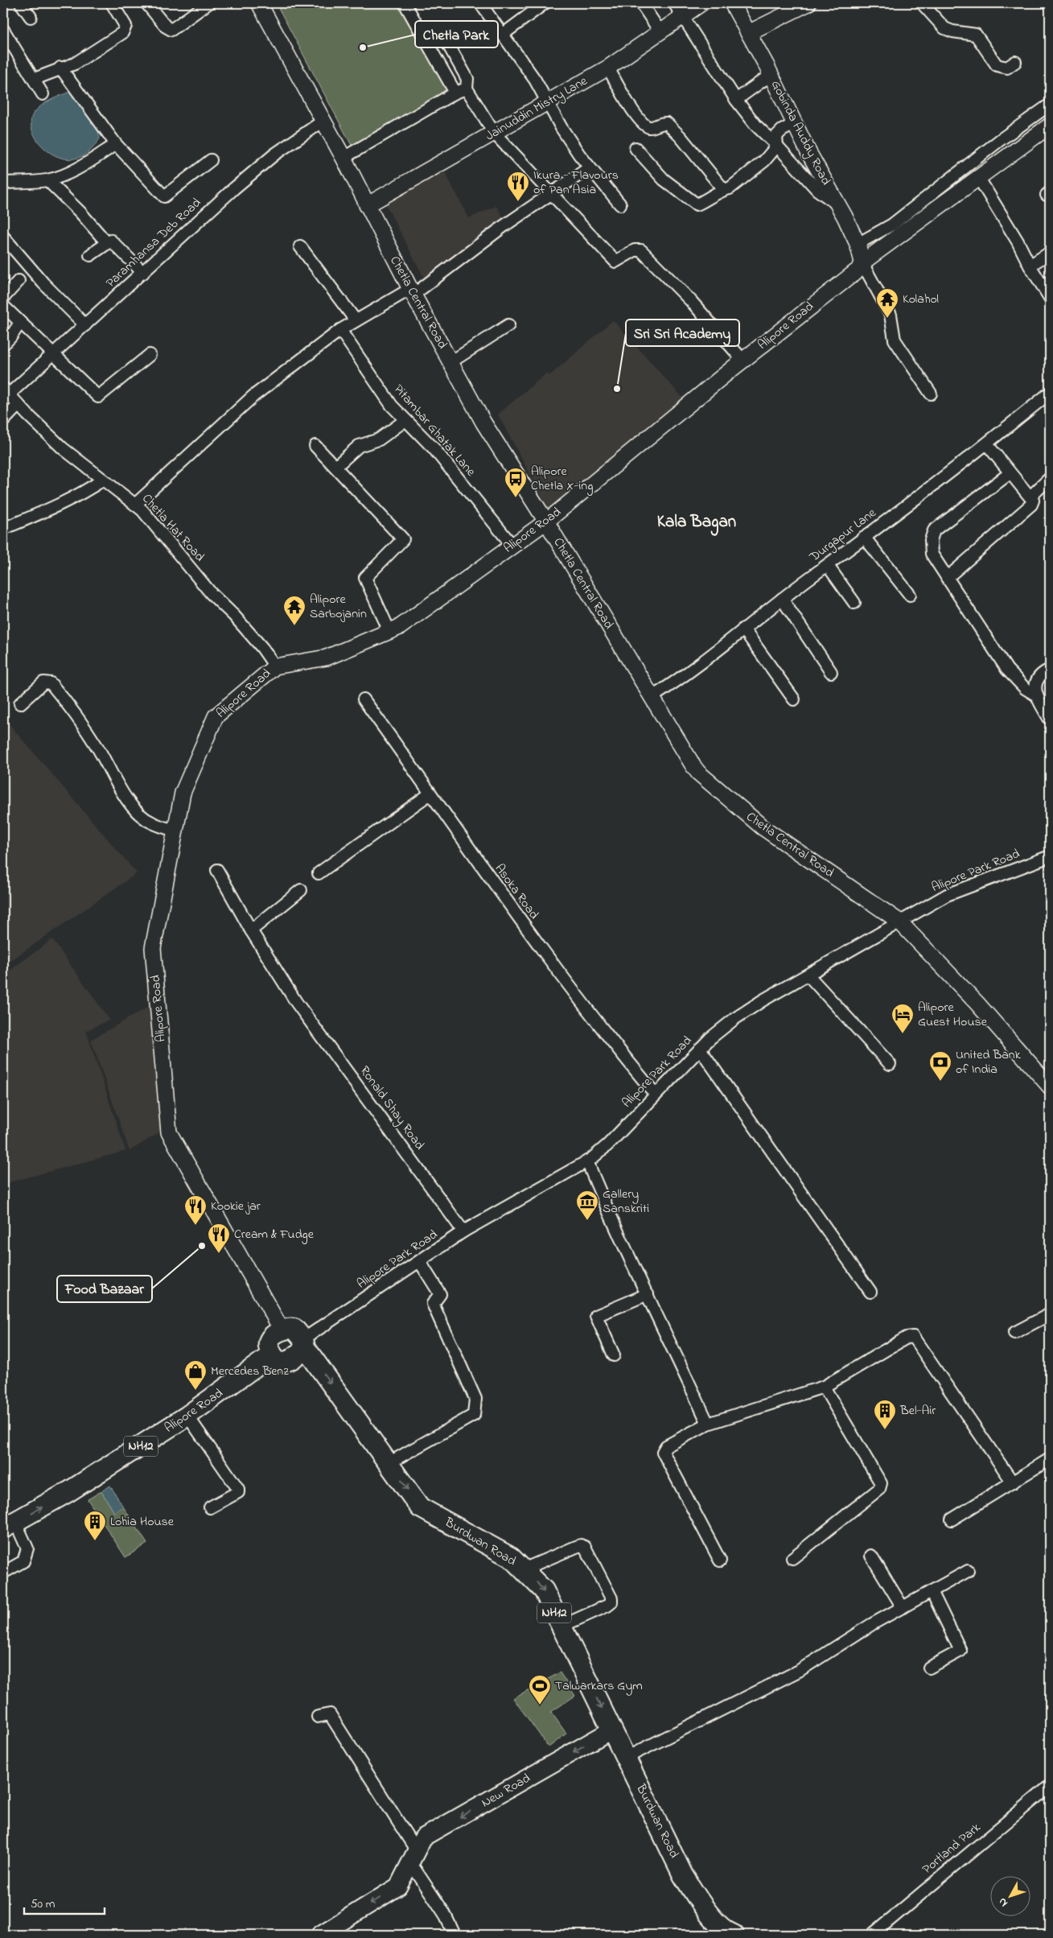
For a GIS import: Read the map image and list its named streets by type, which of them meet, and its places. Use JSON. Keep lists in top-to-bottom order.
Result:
{
  "streets": {
    "highway": ["Alipore Road", "NH12", "Burdwan Road"],
    "main road": [
      "Jainuddin Mistry Lane",
      "Gobinda Auddy Road",
      "Chetla Central Road",
      "New Road"
    ],
    "street": [
      "Paramhansa Deb Road",
      "Pitambar Ghatak Lane",
      "Chetla Hat Road",
      "Durgapur Lane",
      "Alipore Park Road",
      "Asoka Road",
      "Ronald Shay Road",
      "Portland Park"
    ]
  },
  "crossings": [
    ["Jainuddin Mistry Lane", "Chetla Central Road"],
    ["Gobinda Auddy Road", "Alipore Road"],
    ["Paramhansa Deb Road", "Chetla Central Road"],
    ["Paramhansa Deb Road", "Chetla Hat Road"],
    ["Chetla Central Road", "Alipore Road"],
    ["Chetla Central Road", "Durgapur Lane"],
    ["Chetla Central Road", "Alipore Park Road"],
    ["Alipore Road", "Pitambar Ghatak Lane"],
    ["Alipore Road", "Chetla Hat Road"],
    ["Alipore Road", "Alipore Park Road"],
    ["Alipore Road", "NH12"],
    ["Alipore Road", "Burdwan Road"],
    ["Alipore Park Road", "Asoka Road"],
    ["Alipore Park Road", "Ronald Shay Road"],
    ["Alipore Park Road", "NH12"],
    ["Alipore Park Road", "Burdwan Road"],
    ["NH12", "Burdwan Road"],
    ["Burdwan Road", "New Road"]
  ],
  "one_way": ["Burdwan Road", "New Road"],
  "districts": ["Kala Bagan"],
  "places": {
    "other": ["Chetla Park", "Sri Sri Academy", "Food Bazaar"],
    "restaurant": ["Ikura - Flavours of Pan Asia", "Kookie jar", "Cream & Fudge"],
    "temple": ["Kolahol", "Alipore Sarbojanin"],
    "bus stop": ["Alipore Chetla X-ing"],
    "hotel": ["Alipore Guest House"],
    "bank": ["United Bank of India"],
    "museum": ["Gallery Sanskriti"],
    "shop": ["Mercedes Benz"],
    "building": ["Bel-Air", "Lohia House"],
    "sports": ["Talwarkars Gym"]
  },
  "scale_bar": "50 m",
  "north": "bottom left"
}
